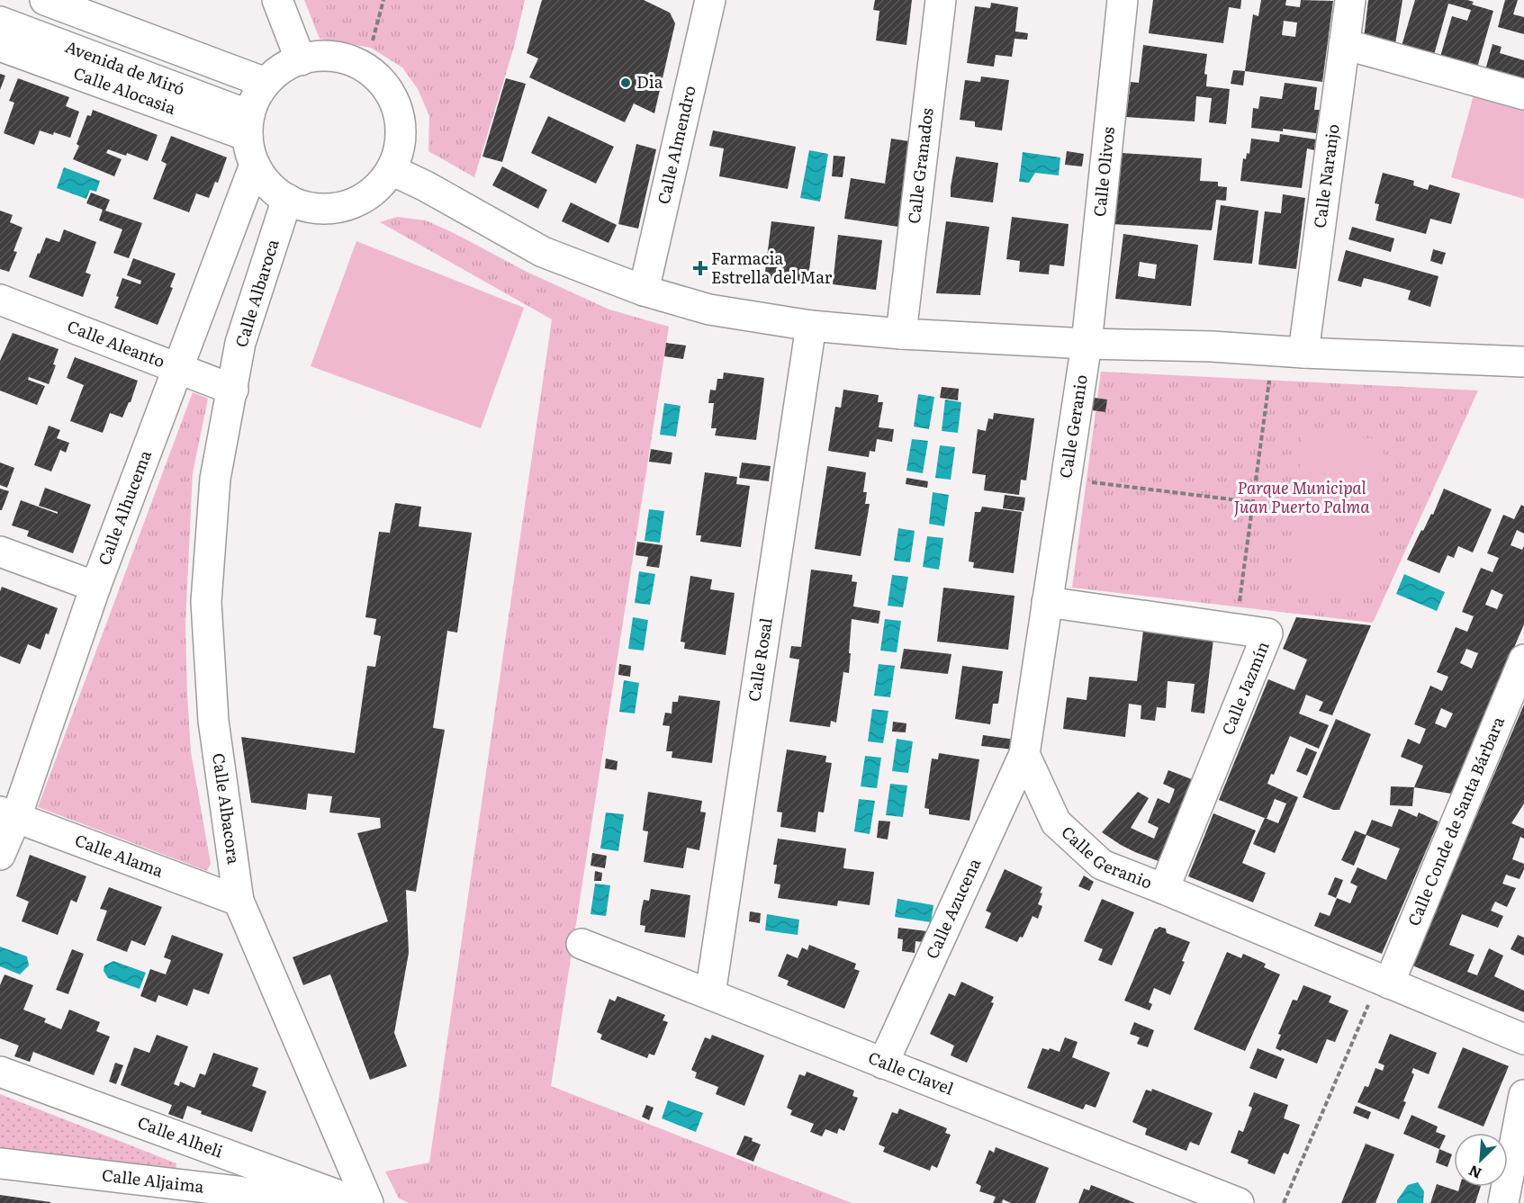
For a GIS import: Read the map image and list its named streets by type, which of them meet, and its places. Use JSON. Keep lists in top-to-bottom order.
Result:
{
  "streets": {
    "street": [
      "Avenida de Miró",
      "Calle Alocasia",
      "Calle Almendro",
      "Calle Granados",
      "Calle Olivos",
      "Calle Naranjo",
      "Calle Albaroca",
      "Calle Aleanto",
      "Calle Geranio",
      "Calle Alhucema",
      "Calle Rosal",
      "Calle Jazmín",
      "Calle Albacora",
      "Calle Conde de Santa Bárbara",
      "Calle Alama",
      "Calle Azucena",
      "Calle Clavel",
      "Calle Alheli",
      "Calle Aljaima"
    ]
  },
  "crossings": [
    ["Avenida de Miró", "Calle Alocasia"],
    ["Avenida de Miró", "Calle Albaroca"],
    ["Avenida de Miró", "Calle Alhucema"],
    ["Calle Alocasia", "Calle Albaroca"],
    ["Calle Alocasia", "Calle Alhucema"],
    ["Calle Olivos", "Calle Geranio"],
    ["Calle Albaroca", "Calle Aleanto"],
    ["Calle Albaroca", "Calle Alhucema"],
    ["Calle Albaroca", "Calle Albacora"],
    ["Calle Aleanto", "Calle Alhucema"],
    ["Calle Aleanto", "Calle Albacora"],
    ["Calle Geranio", "Calle Jazmín"],
    ["Calle Geranio", "Calle Conde de Santa Bárbara"],
    ["Calle Geranio", "Calle Azucena"],
    ["Calle Alhucema", "Calle Alama"],
    ["Calle Rosal", "Calle Clavel"],
    ["Calle Albacora", "Calle Alama"],
    ["Calle Azucena", "Calle Clavel"]
  ],
  "parks": ["Parque Municipal Juan Puerto Palma"],
  "places": {
    "other": ["Dia"],
    "health": ["Farmacia Estrella del Mar"]
  },
  "north": "bottom left"
}
